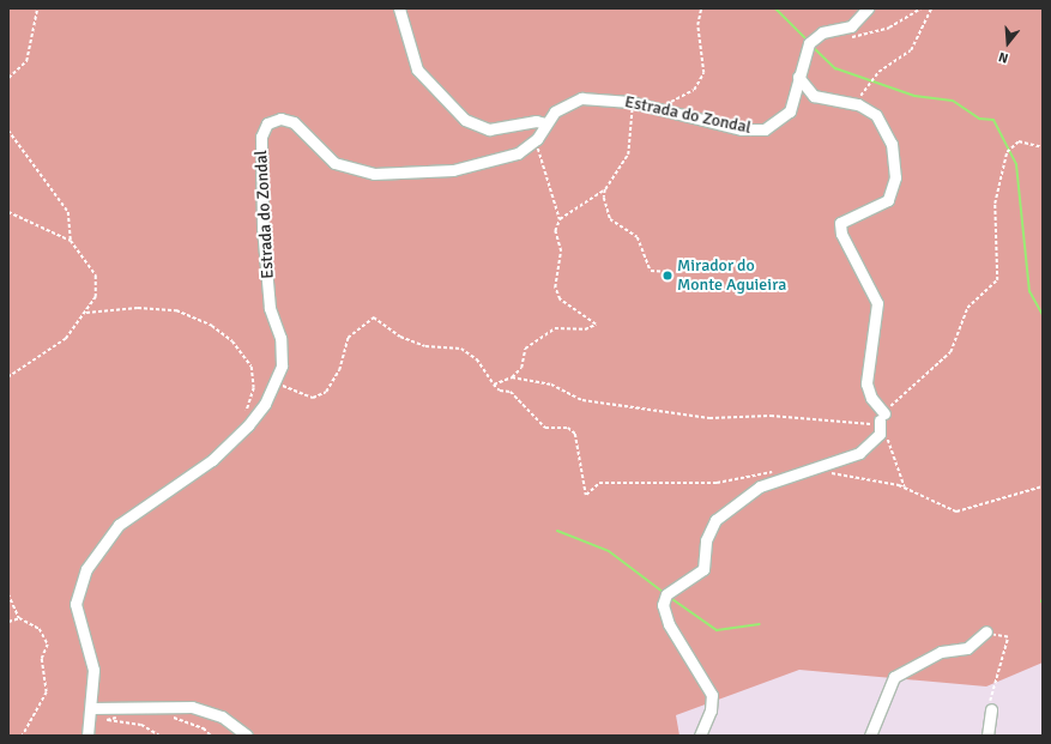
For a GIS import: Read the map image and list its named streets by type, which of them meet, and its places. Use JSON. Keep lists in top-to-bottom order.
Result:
{
  "streets": {
    "street": ["Estrada do Zondal"]
  },
  "places": ["Mirador do Monte Aguieira"],
  "north": "bottom"
}
